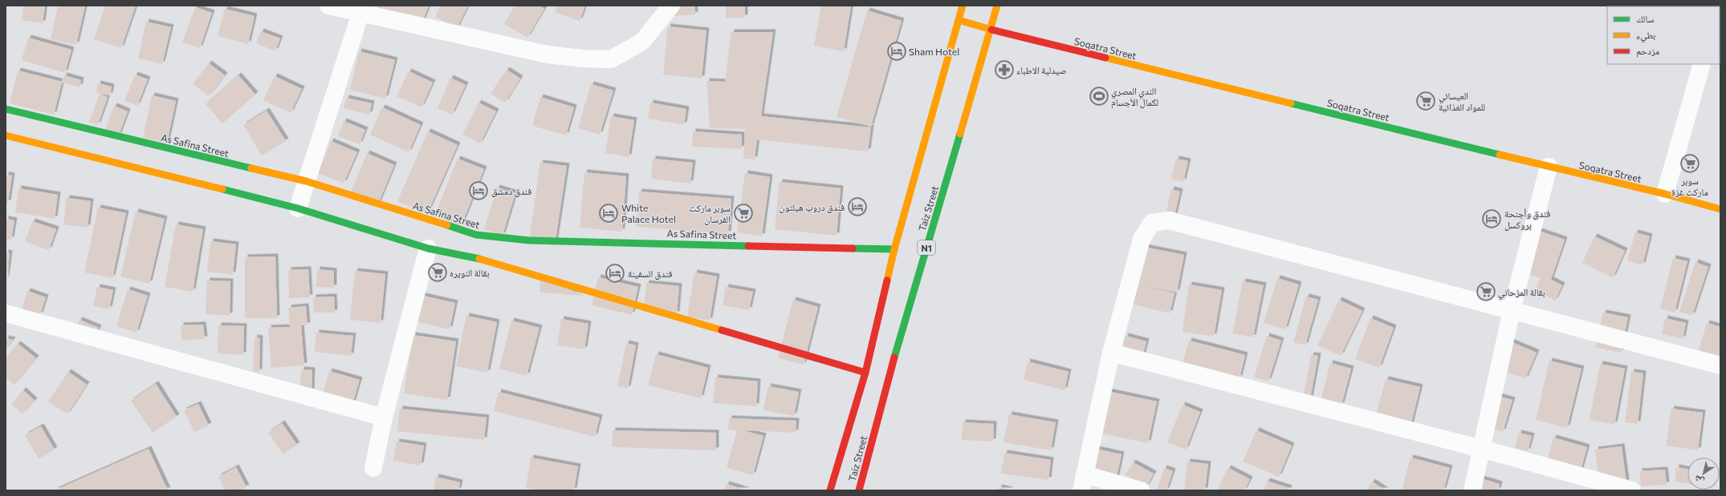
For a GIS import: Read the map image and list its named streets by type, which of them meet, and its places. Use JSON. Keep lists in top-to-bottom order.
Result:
{
  "streets": {
    "main road": [
      "Soqatra Street",
      "As Safina Street",
      "Taiz Street",
      "N1"
    ]
  },
  "crossings": [
    ["Soqatra Street", "Taiz Street"],
    ["As Safina Street", "Taiz Street"]
  ],
  "places": {
    "hotel": [
      "Sham Hotel",
      "فندق دمشق",
      "فندق دروب هيلتون",
      "White Palace Hotel",
      "فندق وأجنحة بروكسل",
      "فندق السفينة"
    ],
    "pharmacy": ["صيدلية الاطباء"],
    "sports": ["الندي المصري لكمال الأجسام"],
    "supermarket": [
      "العيسائي للمواد الغذائية",
      "سوبر ماركت غزة",
      "سوبر ماركت الفرسان",
      "بقالة النويره",
      "بقالة المزحاني"
    ]
  },
  "legend": ["سالك", "بطيء", "مزدحم"],
  "north": "bottom left"
}
